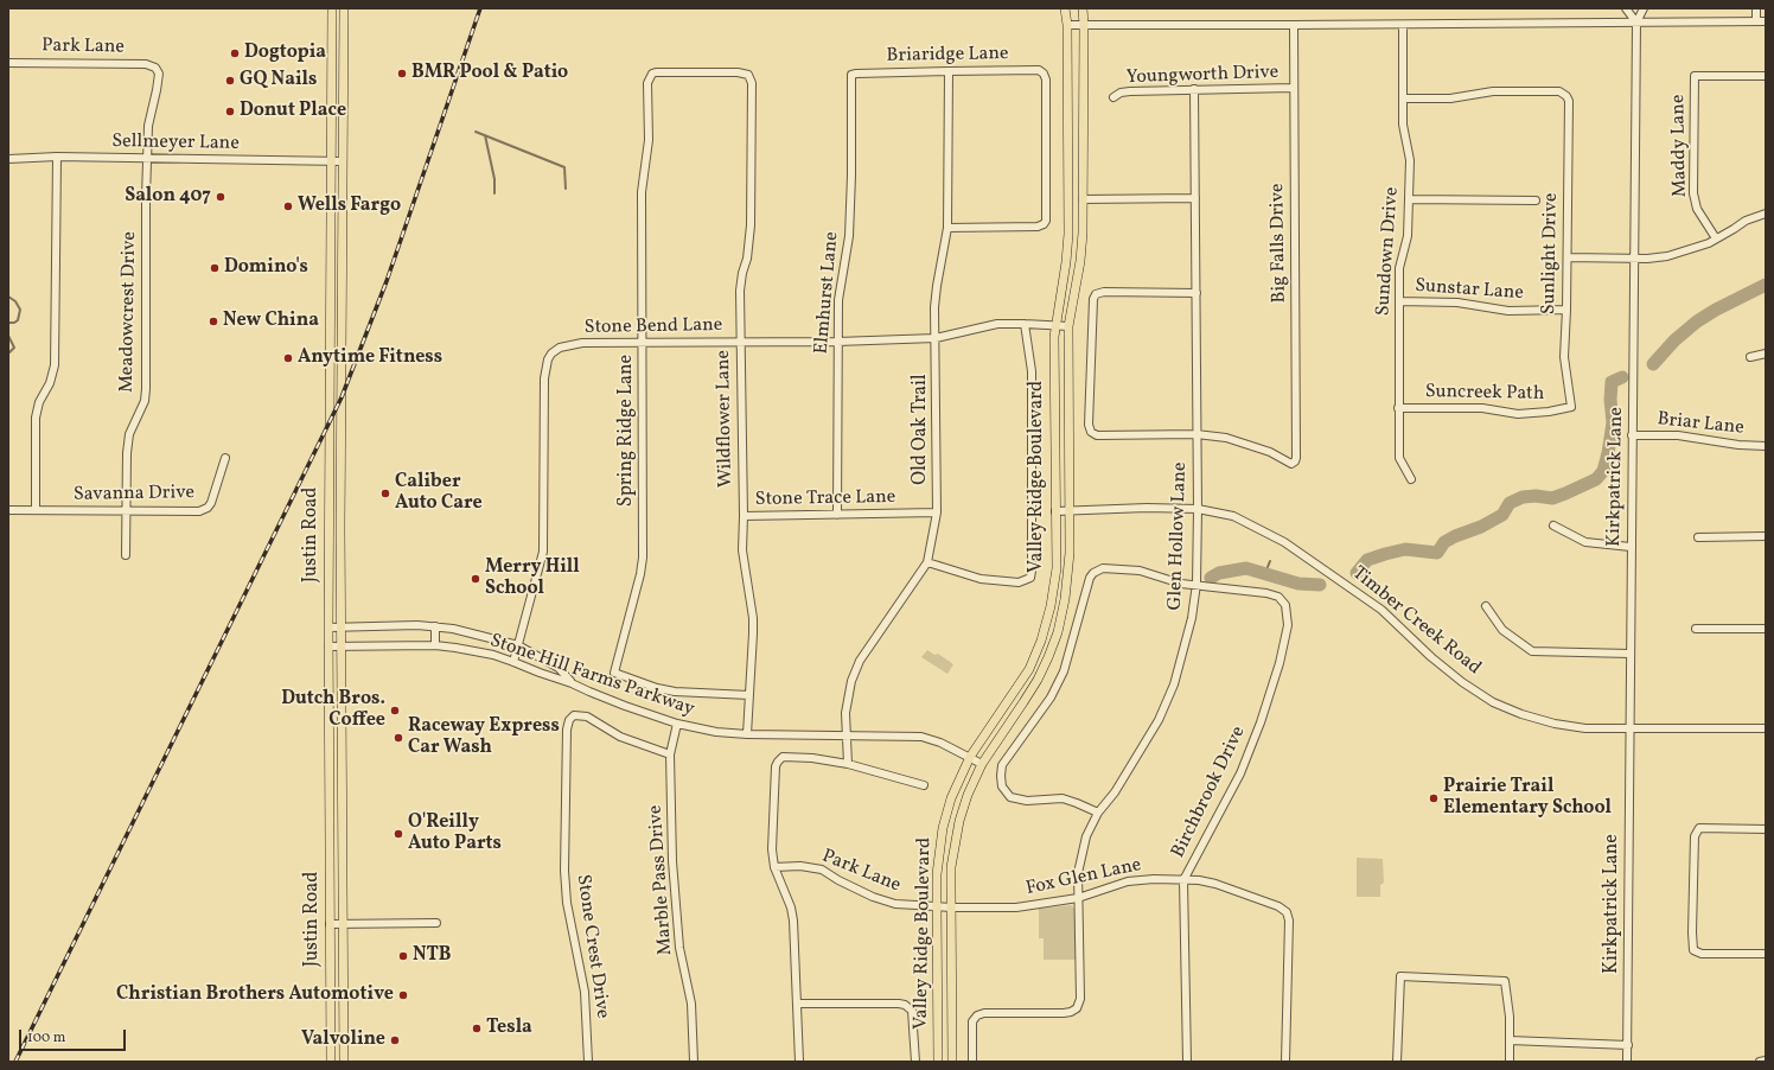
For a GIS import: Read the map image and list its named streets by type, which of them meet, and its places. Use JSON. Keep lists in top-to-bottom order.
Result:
{
  "streets": {
    "main road": ["Valley Ridge Boulevard", "Justin Road"],
    "street": [
      "Park Lane",
      "Briaridge Lane",
      "Youngworth Drive",
      "Sellmeyer Lane",
      "Maddy Lane",
      "Big Falls Drive",
      "Sundown Drive",
      "Sunlight Drive",
      "Sunstar Lane",
      "Elmhurst Lane",
      "Meadowcrest Drive",
      "Stone Bend Lane",
      "Suncreek Path",
      "Wildflower Lane",
      "Briar Lane",
      "Old Oak Trail",
      "Spring Ridge Lane",
      "Kirkpatrick Lane",
      "Savanna Drive",
      "Stone Trace Lane",
      "Glen Hollow Lane",
      "Timber Creek Road",
      "Stone Hill Farms Parkway",
      "Birchbrook Drive",
      "Fox Glen Lane",
      "Marble Pass Drive",
      "Stone Crest Drive"
    ]
  },
  "crossings": [
    ["Park Lane", "Meadowcrest Drive"],
    ["Park Lane", "Valley Ridge Boulevard"],
    ["Park Lane", "Fox Glen Lane"],
    ["Briaridge Lane", "Elmhurst Lane"],
    ["Briaridge Lane", "Old Oak Trail"],
    ["Youngworth Drive", "Big Falls Drive"],
    ["Youngworth Drive", "Glen Hollow Lane"],
    ["Sellmeyer Lane", "Meadowcrest Drive"],
    ["Sellmeyer Lane", "Justin Road"],
    ["Big Falls Drive", "Glen Hollow Lane"],
    ["Sundown Drive", "Sunlight Drive"],
    ["Sundown Drive", "Sunstar Lane"],
    ["Sundown Drive", "Suncreek Path"],
    ["Sunlight Drive", "Sunstar Lane"],
    ["Sunlight Drive", "Suncreek Path"],
    ["Elmhurst Lane", "Stone Bend Lane"],
    ["Elmhurst Lane", "Stone Trace Lane"],
    ["Meadowcrest Drive", "Savanna Drive"],
    ["Stone Bend Lane", "Wildflower Lane"],
    ["Stone Bend Lane", "Old Oak Trail"],
    ["Stone Bend Lane", "Spring Ridge Lane"],
    ["Stone Bend Lane", "Valley Ridge Boulevard"],
    ["Stone Bend Lane", "Stone Hill Farms Parkway"],
    ["Wildflower Lane", "Spring Ridge Lane"],
    ["Wildflower Lane", "Stone Trace Lane"],
    ["Wildflower Lane", "Stone Hill Farms Parkway"],
    ["Briar Lane", "Kirkpatrick Lane"],
    ["Old Oak Trail", "Stone Trace Lane"],
    ["Old Oak Trail", "Stone Hill Farms Parkway"],
    ["Valley Ridge Boulevard", "Timber Creek Road"],
    ["Valley Ridge Boulevard", "Stone Hill Farms Parkway"],
    ["Valley Ridge Boulevard", "Fox Glen Lane"],
    ["Kirkpatrick Lane", "Timber Creek Road"],
    ["Justin Road", "Stone Hill Farms Parkway"],
    ["Glen Hollow Lane", "Timber Creek Road"],
    ["Glen Hollow Lane", "Birchbrook Drive"],
    ["Glen Hollow Lane", "Fox Glen Lane"],
    ["Stone Hill Farms Parkway", "Marble Pass Drive"],
    ["Birchbrook Drive", "Fox Glen Lane"],
    ["Marble Pass Drive", "Stone Crest Drive"]
  ],
  "places": [
    "Dogtopia",
    "BMR Pool & Patio",
    "GQ Nails",
    "Donut Place",
    "Salon 407",
    "Wells Fargo",
    "Domino's",
    "New China",
    "Anytime Fitness",
    "Caliber Auto Care",
    "Merry Hill School",
    "Dutch Bros. Coffee",
    "Raceway Express Car Wash",
    "Prairie Trail Elementary School",
    "O'Reilly Auto Parts",
    "NTB",
    "Christian Brothers Automotive",
    "Tesla",
    "Valvoline"
  ],
  "scale_bar": "100 m"
}
